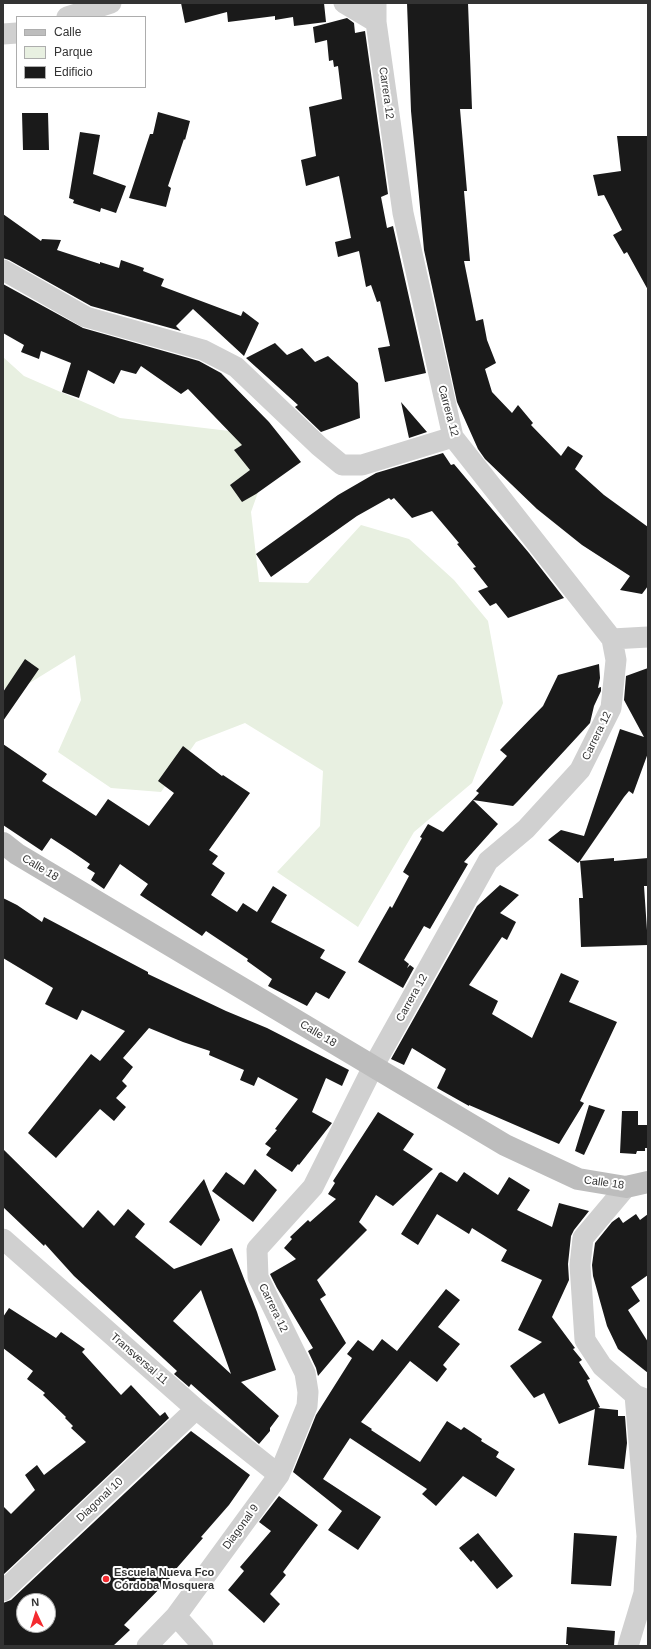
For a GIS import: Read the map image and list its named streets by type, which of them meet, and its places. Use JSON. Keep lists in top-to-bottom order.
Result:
{
  "streets": {
    "main road": ["Calle 18"],
    "street": [
      "Carrera 12",
      "Transversal 11",
      "Diagonal 10",
      "Diagonal 9"
    ]
  },
  "crossings": [
    ["Carrera 12", "Calle 18"],
    ["Carrera 12", "Diagonal 9"],
    ["Transversal 11", "Diagonal 10"],
    ["Transversal 11", "Diagonal 9"]
  ],
  "places": ["Escuela Nueva Fco Córdoba Mosquera"],
  "legend": ["Calle", "Parque", "Edificio"],
  "north": "top"
}
